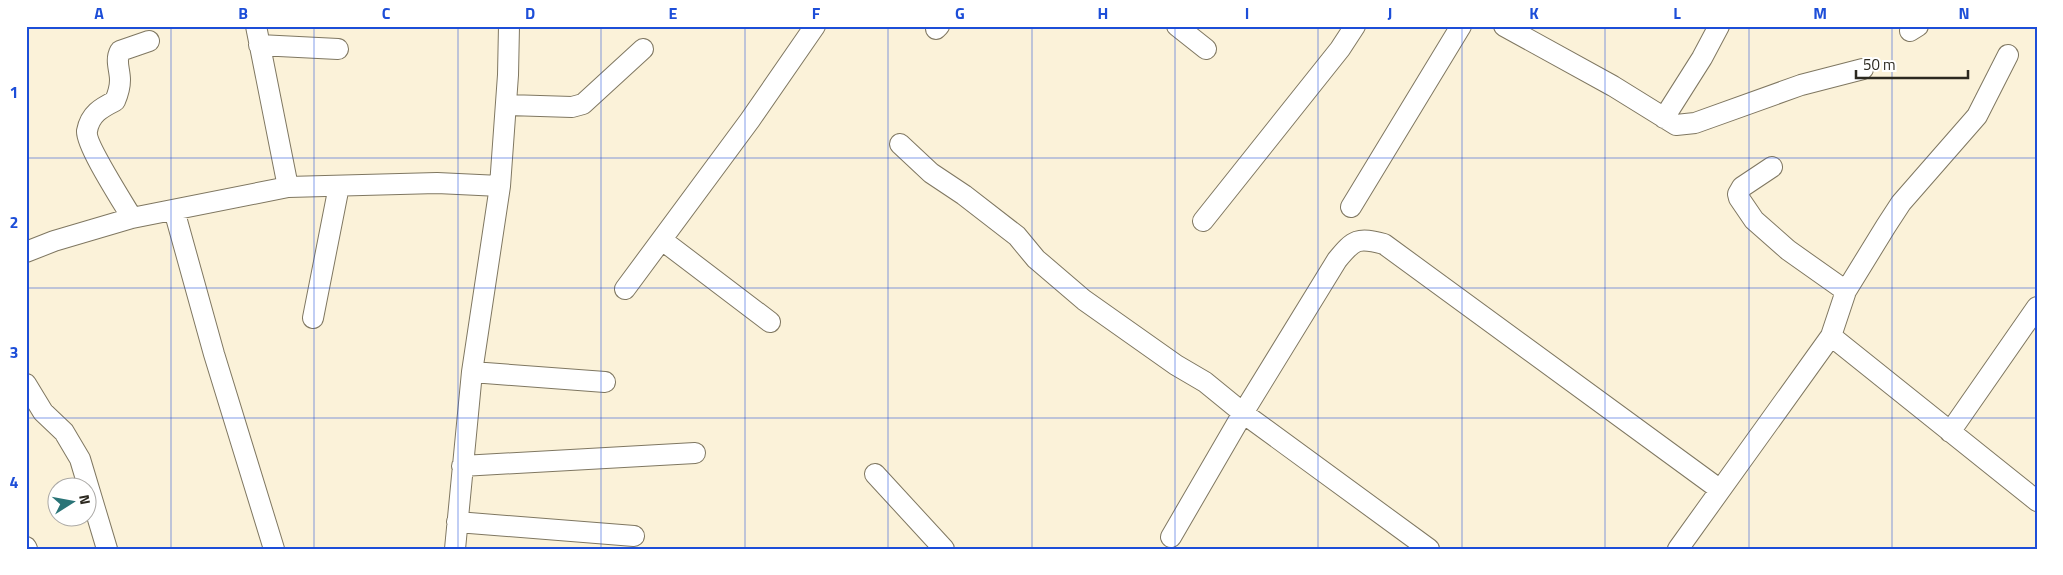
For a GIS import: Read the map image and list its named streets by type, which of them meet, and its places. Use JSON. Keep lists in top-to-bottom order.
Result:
{
  "scale_bar": "50 m",
  "north": "right",
  "grid": {
    "columns": [
      "A",
      "B",
      "C",
      "D",
      "E",
      "F",
      "G",
      "H",
      "I",
      "J",
      "K",
      "L",
      "M",
      "N"
    ],
    "rows": [
      "1",
      "2",
      "3",
      "4"
    ]
  }
}
